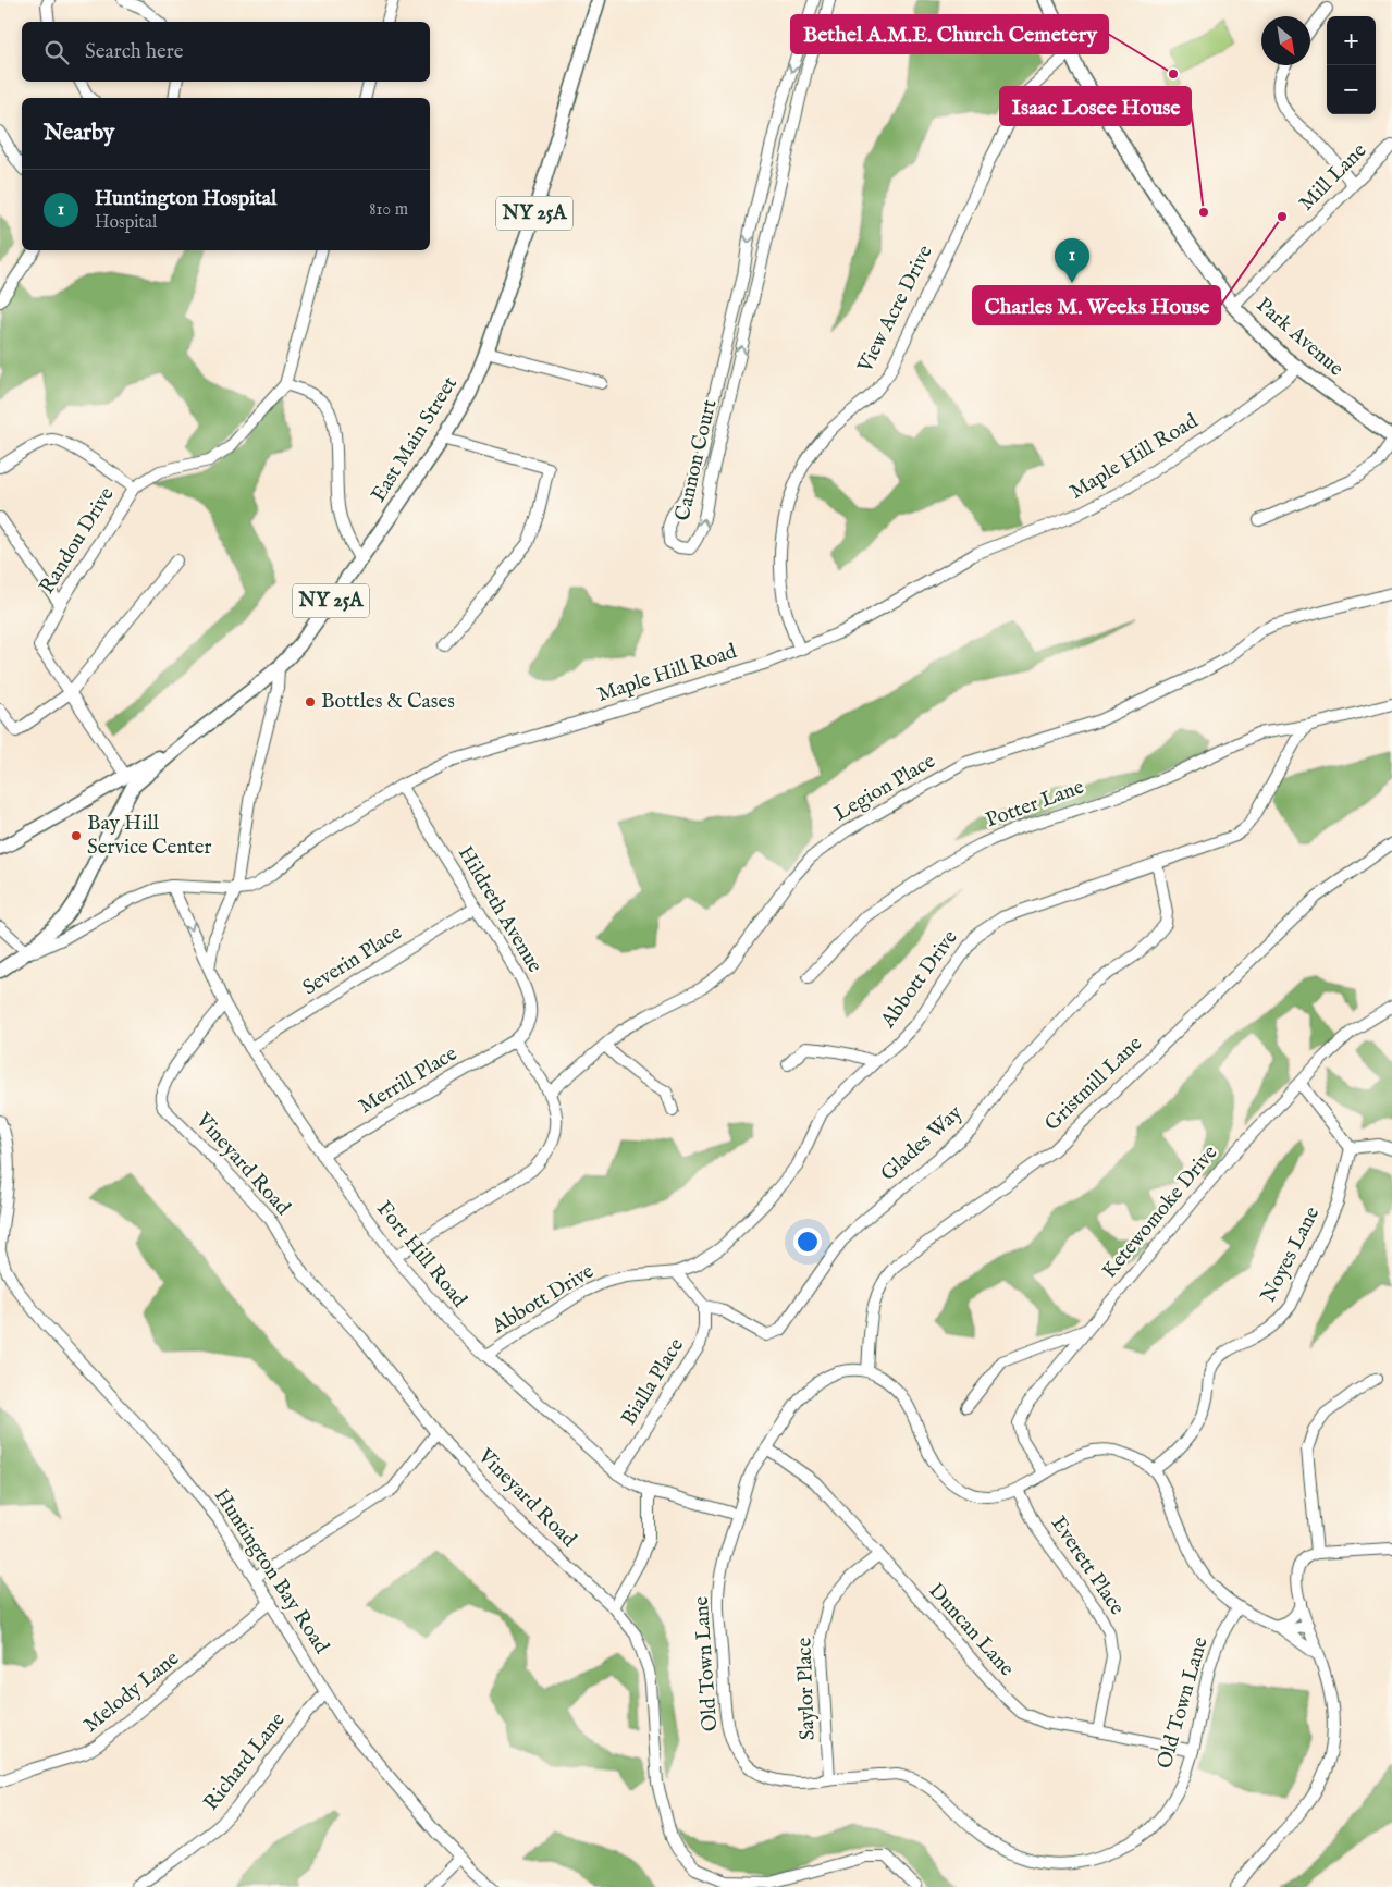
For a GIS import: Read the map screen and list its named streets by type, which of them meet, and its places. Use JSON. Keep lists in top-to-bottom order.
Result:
{
  "streets": {
    "main road": ["NY 25A", "Park Avenue", "East Main Street"],
    "street": [
      "Mill Lane",
      "View Acre Drive",
      "Maple Hill Road",
      "Cannon Court",
      "Randou Drive",
      "Legion Place",
      "Potter Lane",
      "Hildreth Avenue",
      "Severin Place",
      "Abbott Drive",
      "Merrill Place",
      "Gristmill Lane",
      "Glades Way",
      "Vineyard Road",
      "Ketewomoke Drive",
      "Fort Hill Road",
      "Noyes Lane",
      "Bialla Place",
      "Everett Place",
      "Huntington Bay Road",
      "Duncan Lane",
      "Old Town Lane",
      "Saylor Place",
      "Melody Lane",
      "Richard Lane"
    ]
  },
  "crossings": [
    ["Mill Lane", "Park Avenue"],
    ["View Acre Drive", "Park Avenue"],
    ["View Acre Drive", "Maple Hill Road"],
    ["Park Avenue", "Maple Hill Road"],
    ["East Main Street", "Maple Hill Road"],
    ["East Main Street", "Randou Drive"],
    ["Maple Hill Road", "Hildreth Avenue"],
    ["Maple Hill Road", "Fort Hill Road"],
    ["Potter Lane", "Abbott Drive"],
    ["Hildreth Avenue", "Severin Place"],
    ["Hildreth Avenue", "Merrill Place"],
    ["Severin Place", "Fort Hill Road"],
    ["Abbott Drive", "Glades Way"],
    ["Abbott Drive", "Fort Hill Road"],
    ["Merrill Place", "Fort Hill Road"],
    ["Gristmill Lane", "Old Town Lane"],
    ["Glades Way", "Bialla Place"],
    ["Vineyard Road", "Fort Hill Road"],
    ["Fort Hill Road", "Bialla Place"],
    ["Fort Hill Road", "Old Town Lane"],
    ["Everett Place", "Duncan Lane"],
    ["Huntington Bay Road", "Melody Lane"],
    ["Huntington Bay Road", "Richard Lane"],
    ["Duncan Lane", "Old Town Lane"],
    ["Duncan Lane", "Saylor Place"],
    ["Old Town Lane", "Saylor Place"]
  ],
  "places": [
    "Bethel A.M.E. Church Cemetery",
    "Isaac Losee House",
    "Charles M. Weeks House",
    "Bottles & Cases",
    "Bay Hill Service Center"
  ],
  "north": "bottom right",
  "page": {
    "map_buttons": ["+", "−"],
    "search": "Search here",
    "heading": "Nearby",
    "list": [
      {
        "mark": "1",
        "name": "Huntington Hospital",
        "note": "Hospital",
        "value": "810 m"
      }
    ],
    "pins": "1"
  }
}
